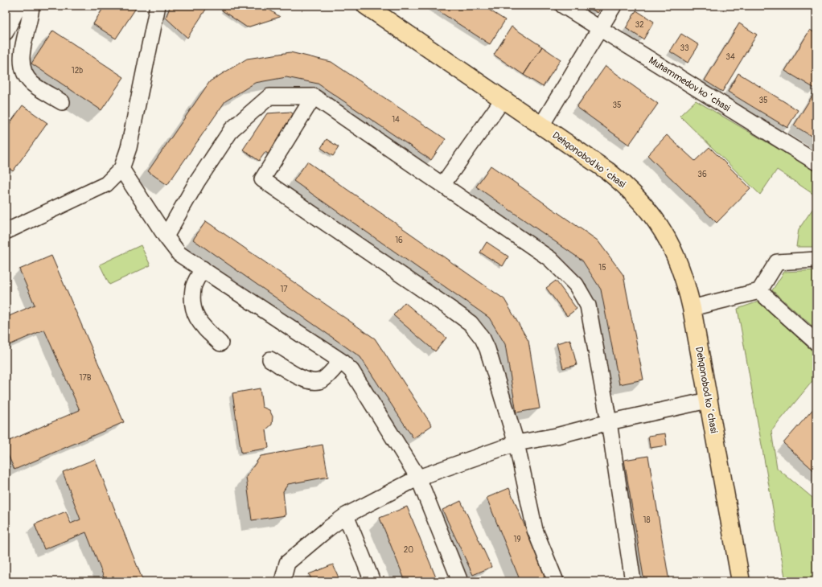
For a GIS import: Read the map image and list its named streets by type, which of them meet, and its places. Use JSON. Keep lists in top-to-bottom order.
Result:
{
  "streets": {
    "main road": ["Dehqonobod koʻchasi"],
    "street": ["Muhammedov koʻchasi"]
  },
  "house_numbers": [
    "32",
    "33",
    "34",
    "12b",
    "35",
    "35",
    "14",
    "36",
    "16",
    "15",
    "17",
    "17B",
    "18",
    "19",
    "20"
  ]
}
